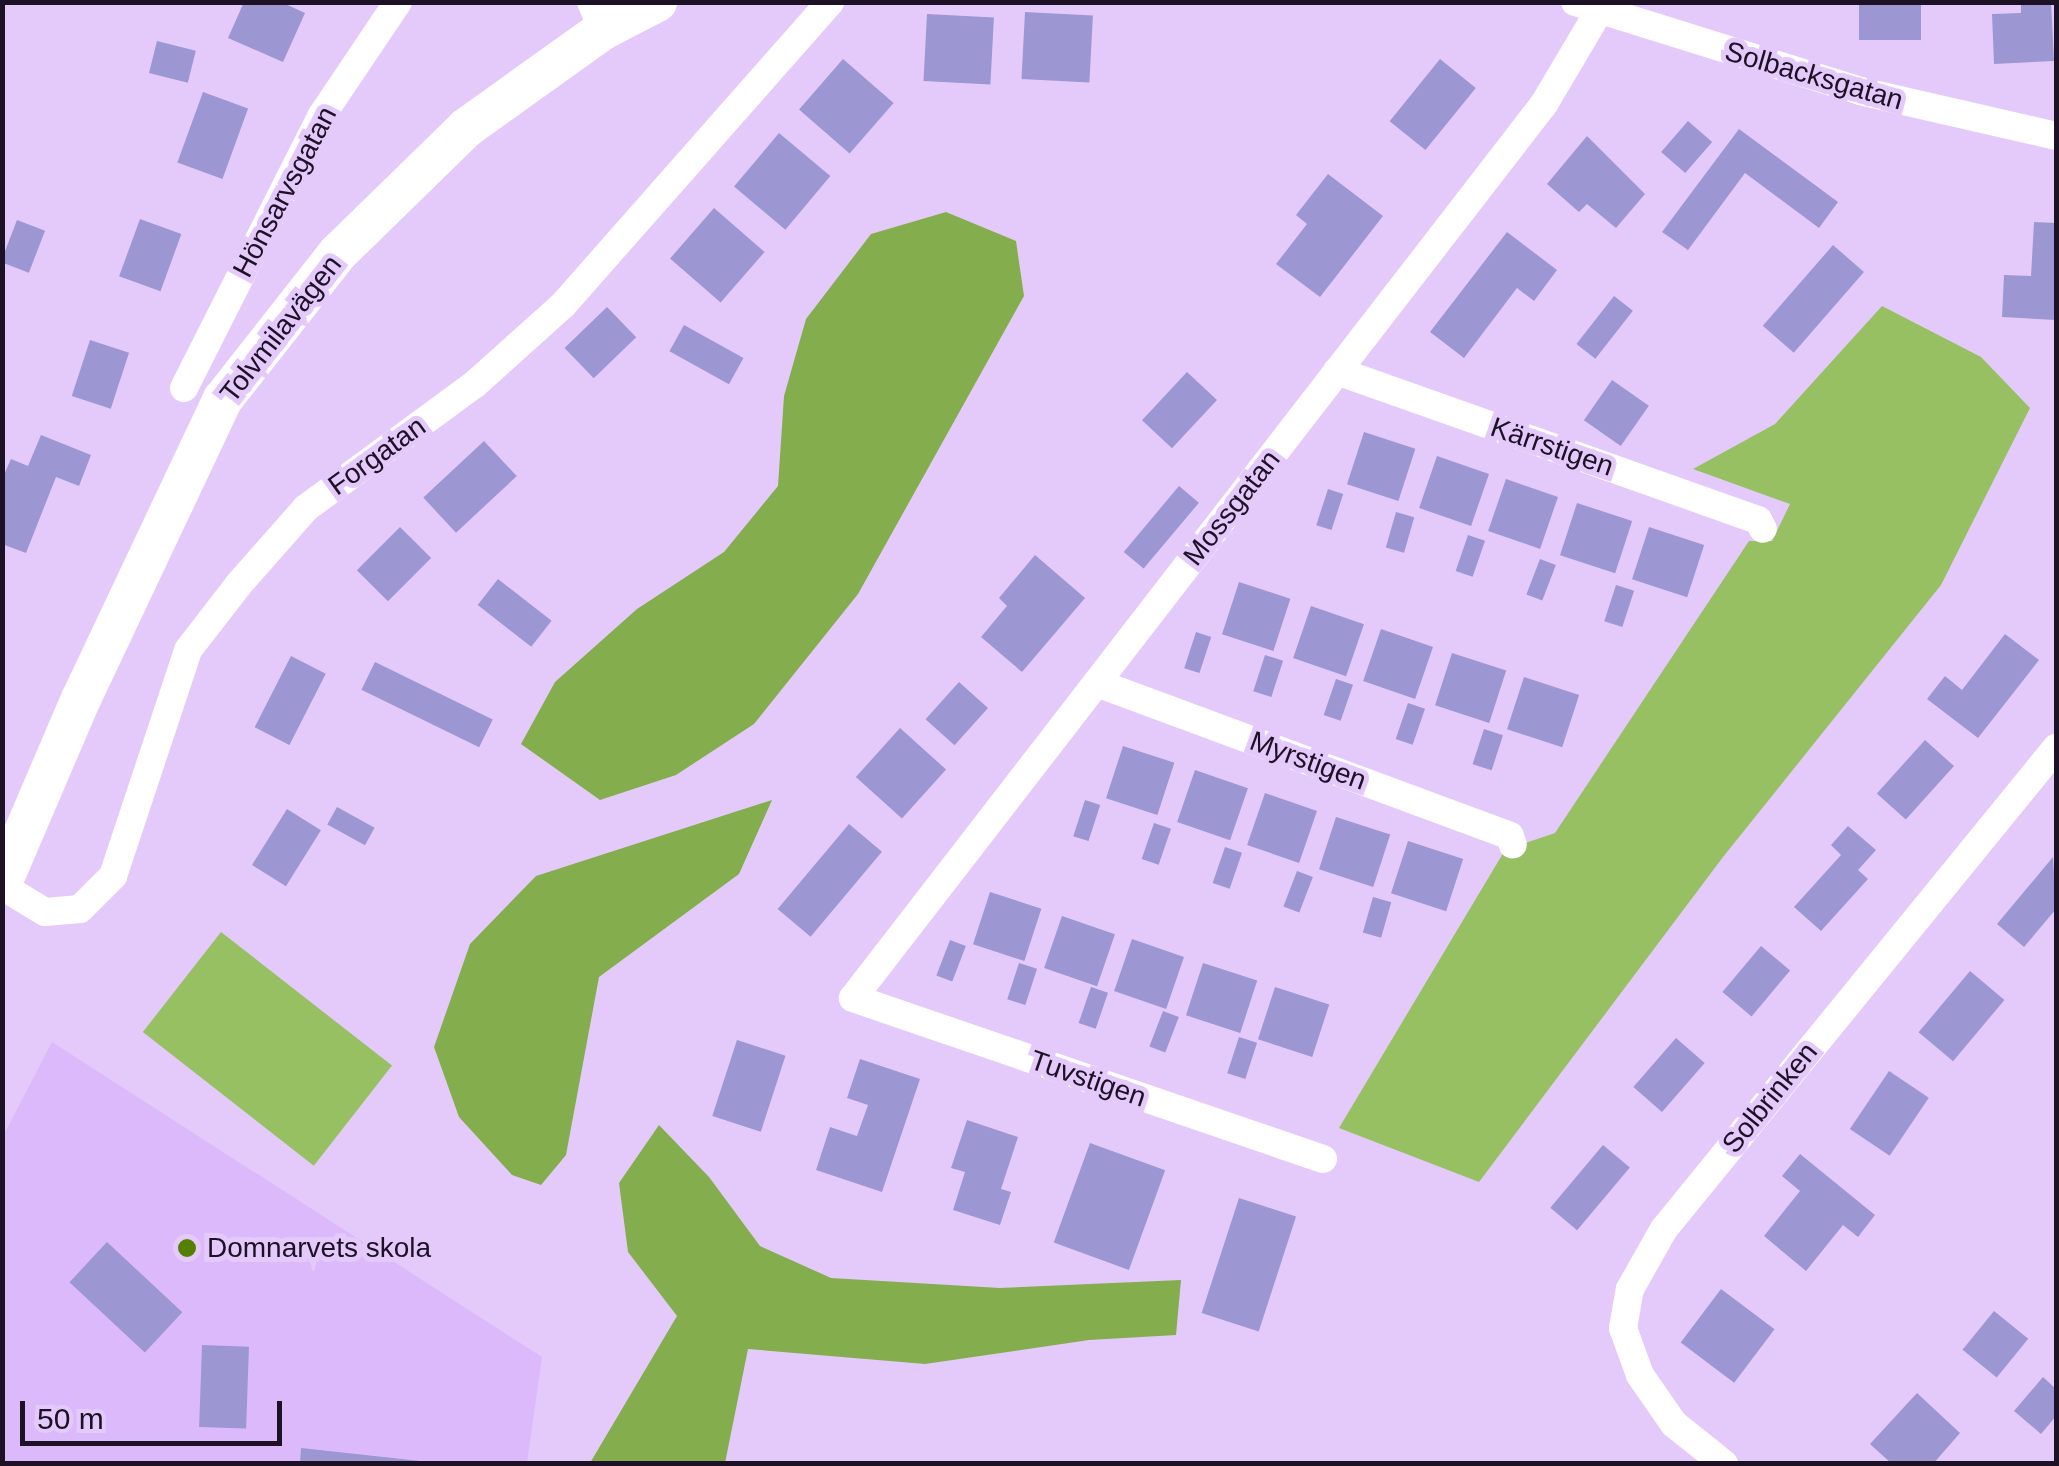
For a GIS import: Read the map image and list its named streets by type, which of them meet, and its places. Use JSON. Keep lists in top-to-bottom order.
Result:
{
  "streets": {
    "street": [
      "Solbacksgatan",
      "Hönsarvsgatan",
      "Tolvmilavägen",
      "Kärrstigen",
      "Forgatan",
      "Mossgatan",
      "Myrstigen",
      "Tuvstigen",
      "Solbrinken"
    ]
  },
  "crossings": [
    ["Solbacksgatan", "Mossgatan"],
    ["Tolvmilavägen", "Forgatan"],
    ["Kärrstigen", "Mossgatan"],
    ["Mossgatan", "Myrstigen"],
    ["Mossgatan", "Tuvstigen"]
  ],
  "places": ["Domnarvets skola"],
  "scale_bar": "50 m"
}
